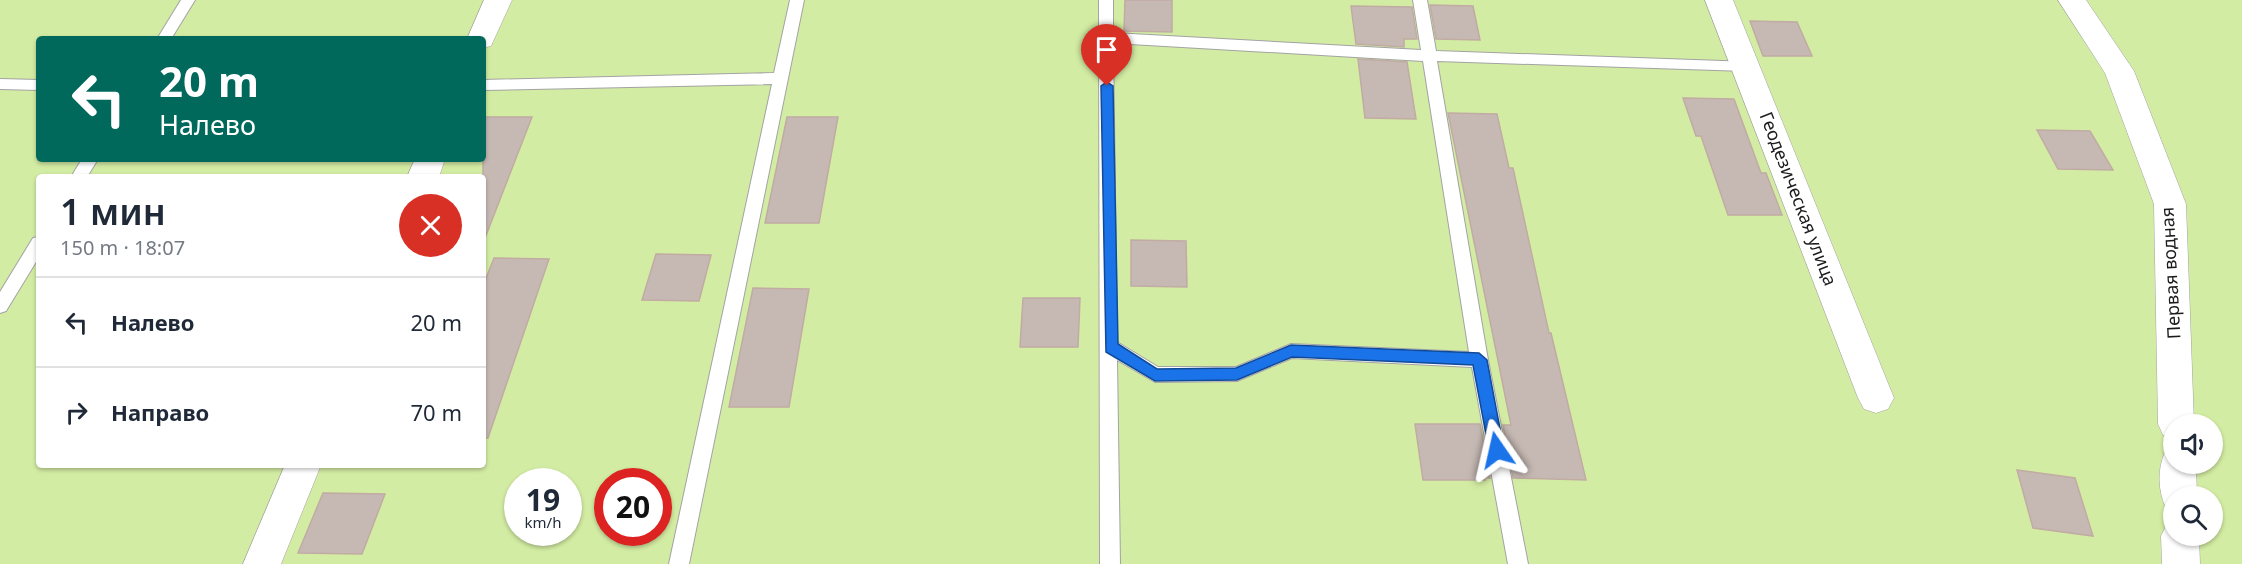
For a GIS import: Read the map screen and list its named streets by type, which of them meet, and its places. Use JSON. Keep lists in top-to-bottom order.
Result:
{
  "streets": {
    "street": ["Геодезическая улица", "Первая водная"]
  },
  "page": {
    "turn": ["20 m", "Налево"],
    "heading": ["1 мин", "150 m · 18:07"],
    "list": [
      {
        "name": "Налево",
        "value": "20 m"
      },
      {
        "name": "Направо",
        "value": "70 m"
      }
    ],
    "speed": "19 km/h",
    "limit": "20"
  }
}
